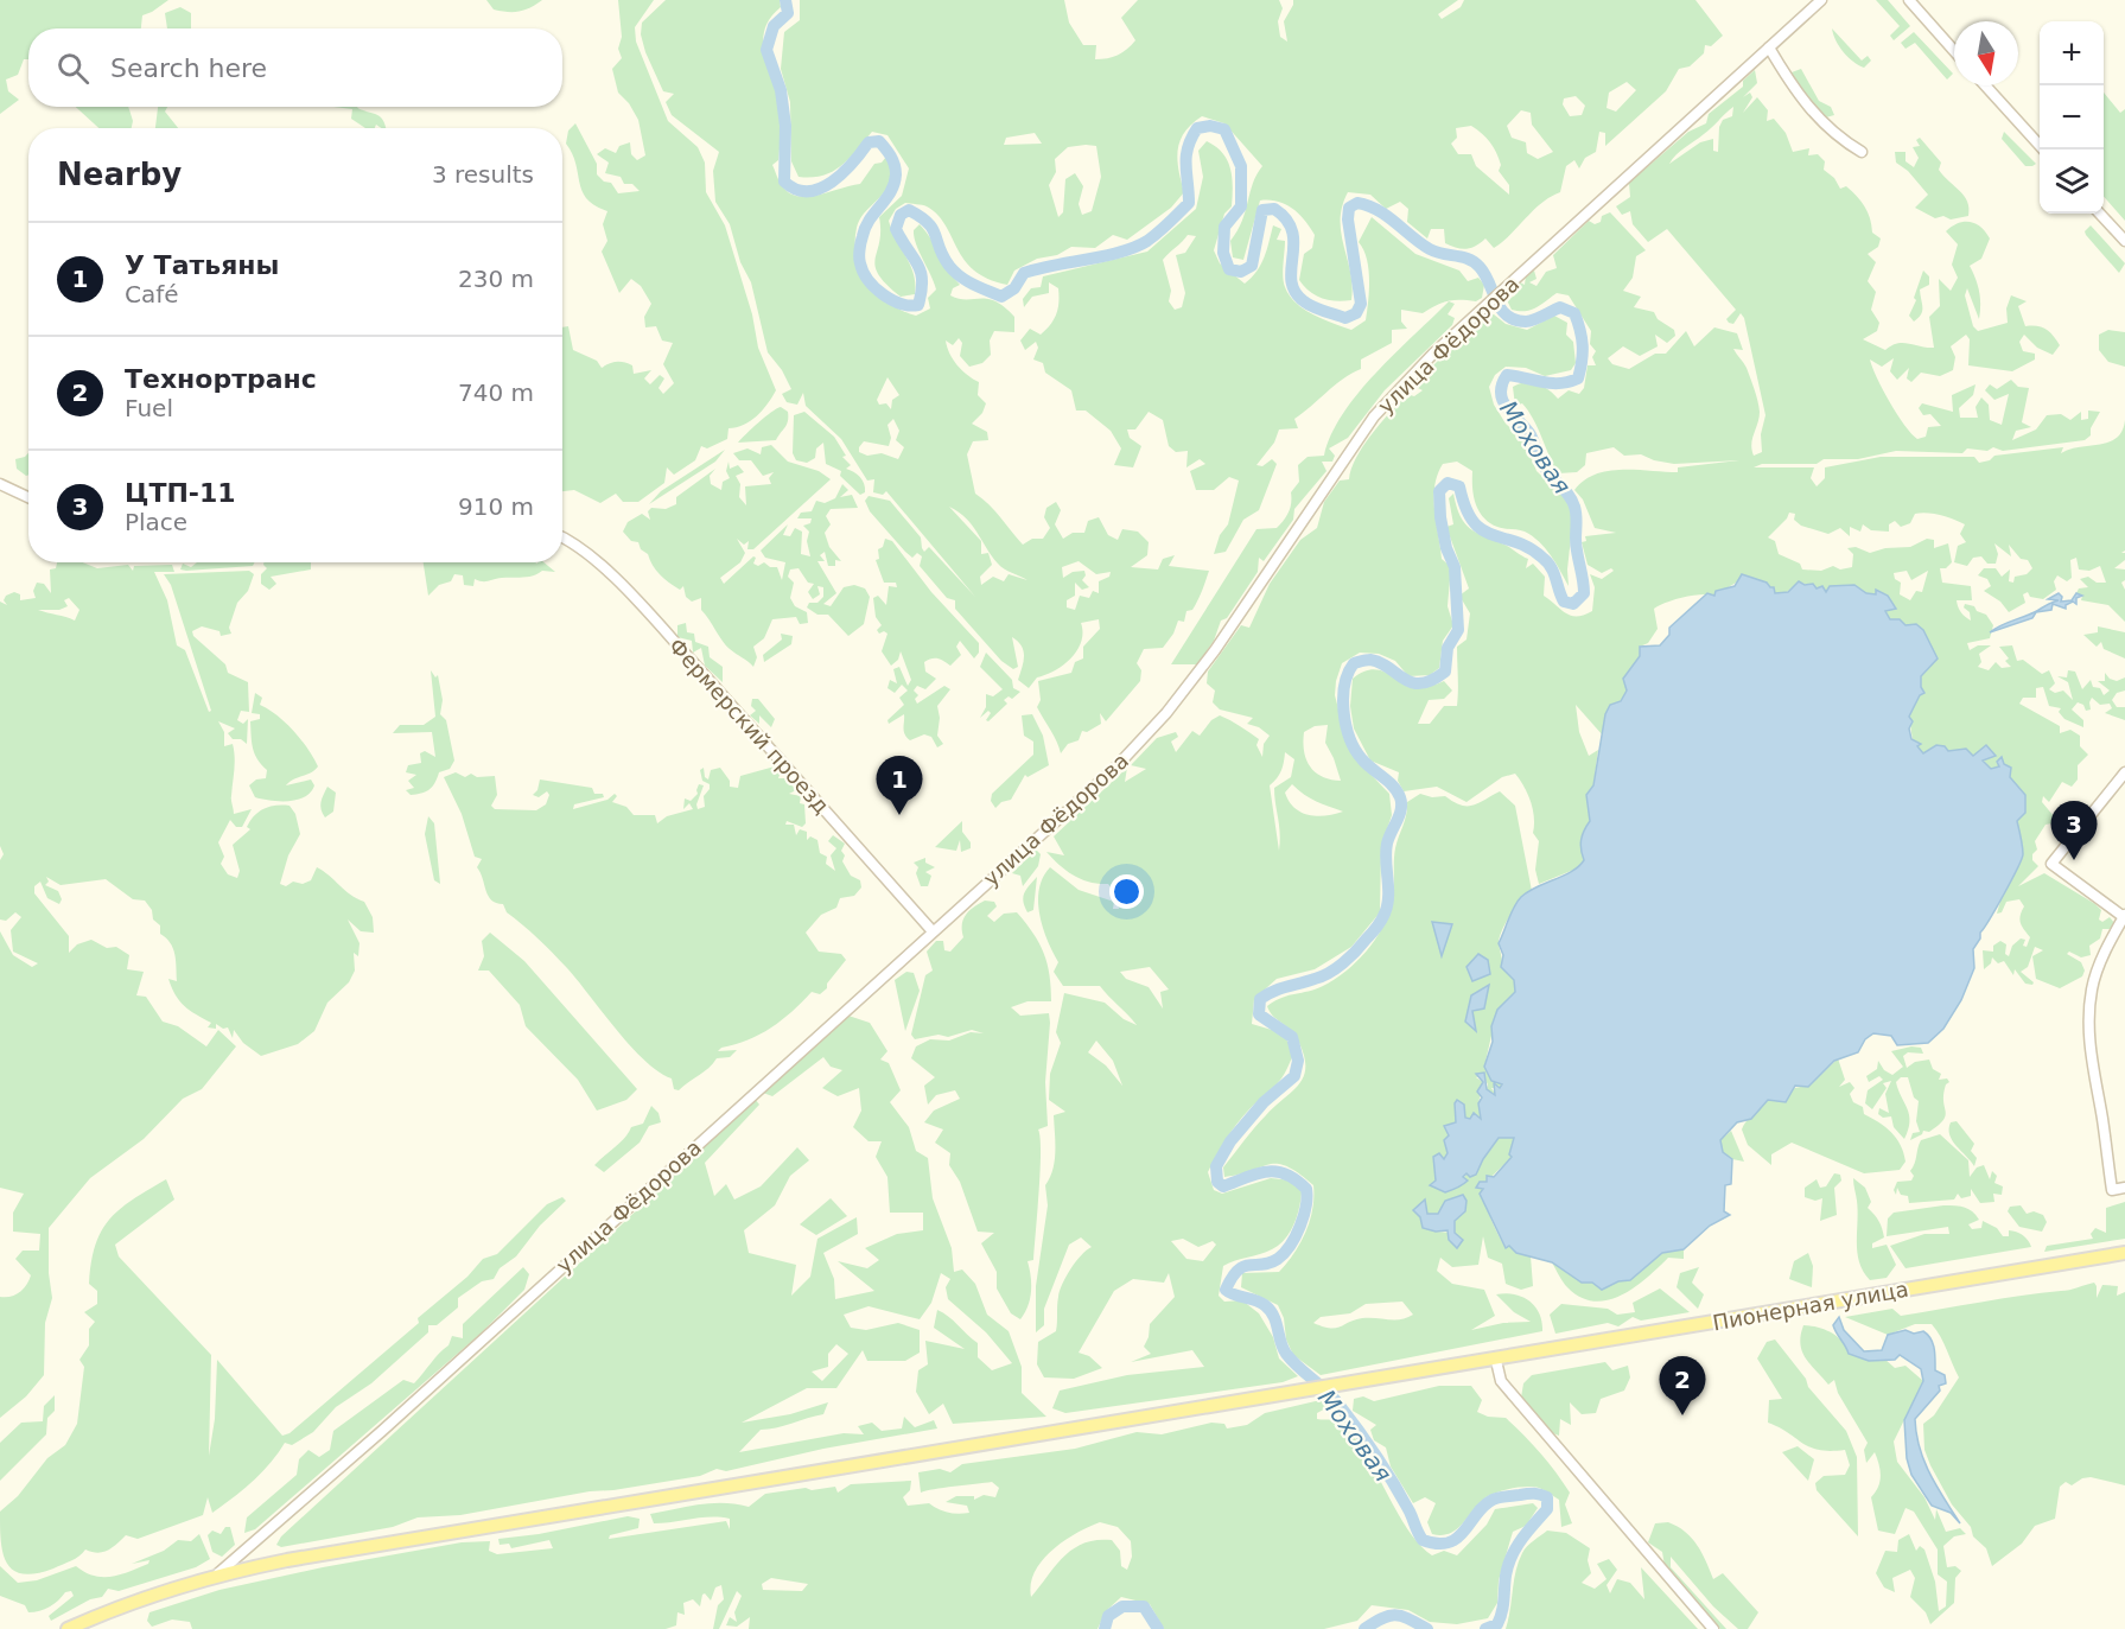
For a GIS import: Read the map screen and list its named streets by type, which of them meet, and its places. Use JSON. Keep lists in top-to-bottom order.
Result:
{
  "streets": {
    "main road": ["Пионерная улица"],
    "street": ["улица Фёдорова", "Фермерский проезд"]
  },
  "crossings": [
    ["улица Фёдорова", "Фермерский проезд"],
    ["улица Фёдорова", "Пионерная улица"]
  ],
  "water": ["Моховая"],
  "north": "bottom",
  "page": {
    "map_buttons": ["+", "−"],
    "search": "Search here",
    "heading": ["Nearby", "3 results"],
    "list": [
      {
        "mark": "1",
        "name": "У Татьяны",
        "note": "Café",
        "value": "230 m"
      },
      {
        "mark": "2",
        "name": "Технортранс",
        "note": "Fuel",
        "value": "740 m"
      },
      {
        "mark": "3",
        "name": "ЦТП-11",
        "note": "Place",
        "value": "910 m"
      }
    ],
    "pins": ["1", "3", "2"]
  }
}
